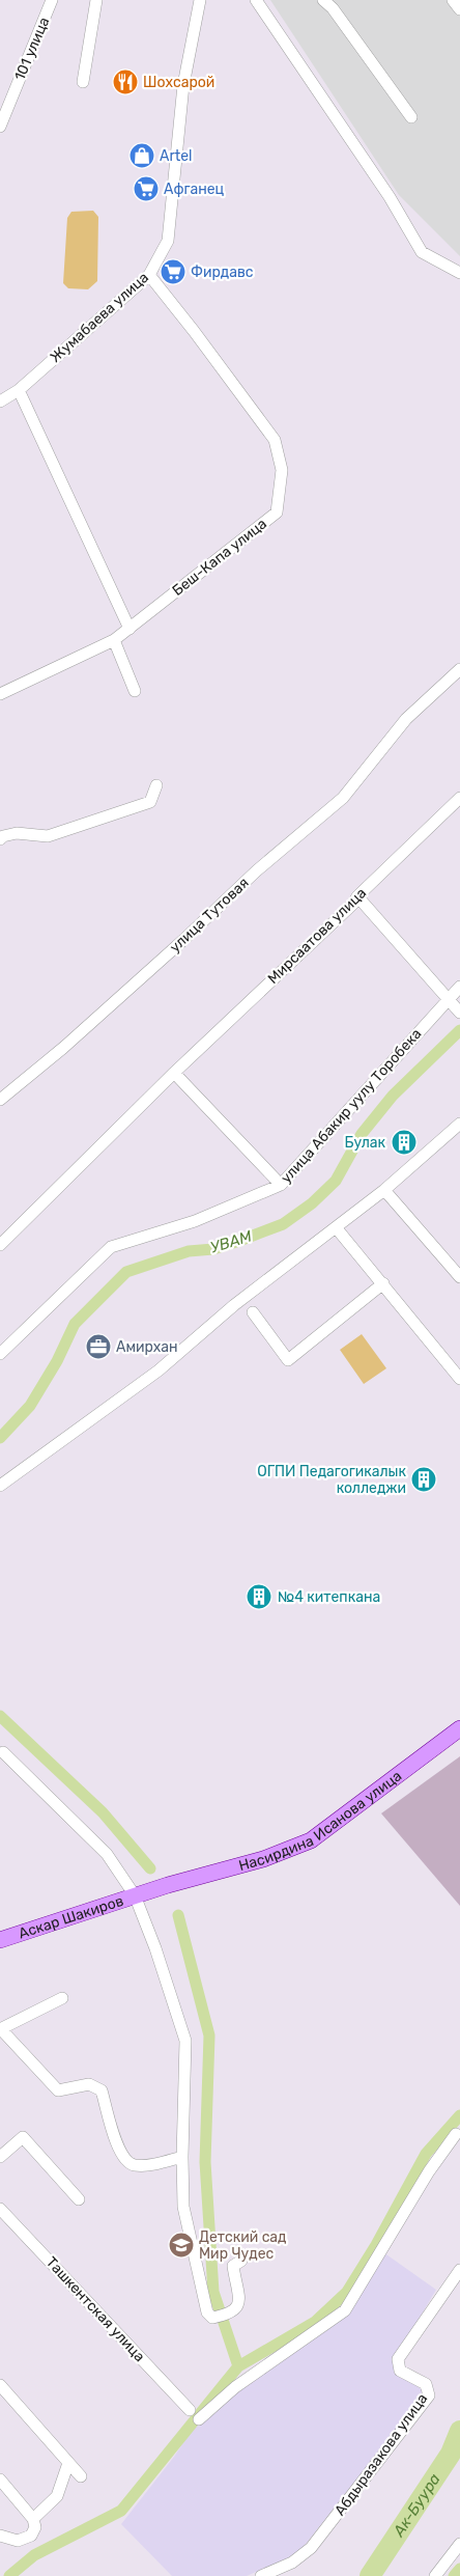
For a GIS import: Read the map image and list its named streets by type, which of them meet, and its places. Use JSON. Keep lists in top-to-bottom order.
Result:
{
  "streets": {
    "main road": ["Насирдина Исанова улица", "Аскар Шакиров"],
    "street": [
      "101 улица",
      "Жумабаева улица",
      "Беш-Капа улица",
      "улица Тутовая",
      "Мирсаатова улица",
      "улица Абакир уулу Торобека",
      "Ташкентская улица",
      "Абдыразакова улица"
    ]
  },
  "crossings": [
    ["Жумабаева улица", "Беш-Капа улица"],
    ["Насирдина Исанова улица", "Аскар Шакиров"]
  ],
  "water": ["УВАМ", "Ак-Буура"],
  "places": {
    "restaurant": ["Шохсарой"],
    "shop": ["Artel"],
    "supermarket": ["Афганец", "Фирдавс"],
    "building": ["Булак", "ОГПИ Педагогикалык колледжи", "№4 китепкана"],
    "office": ["Амирхан"],
    "school or university": ["Детский сад Мир Чудес"]
  }
}
